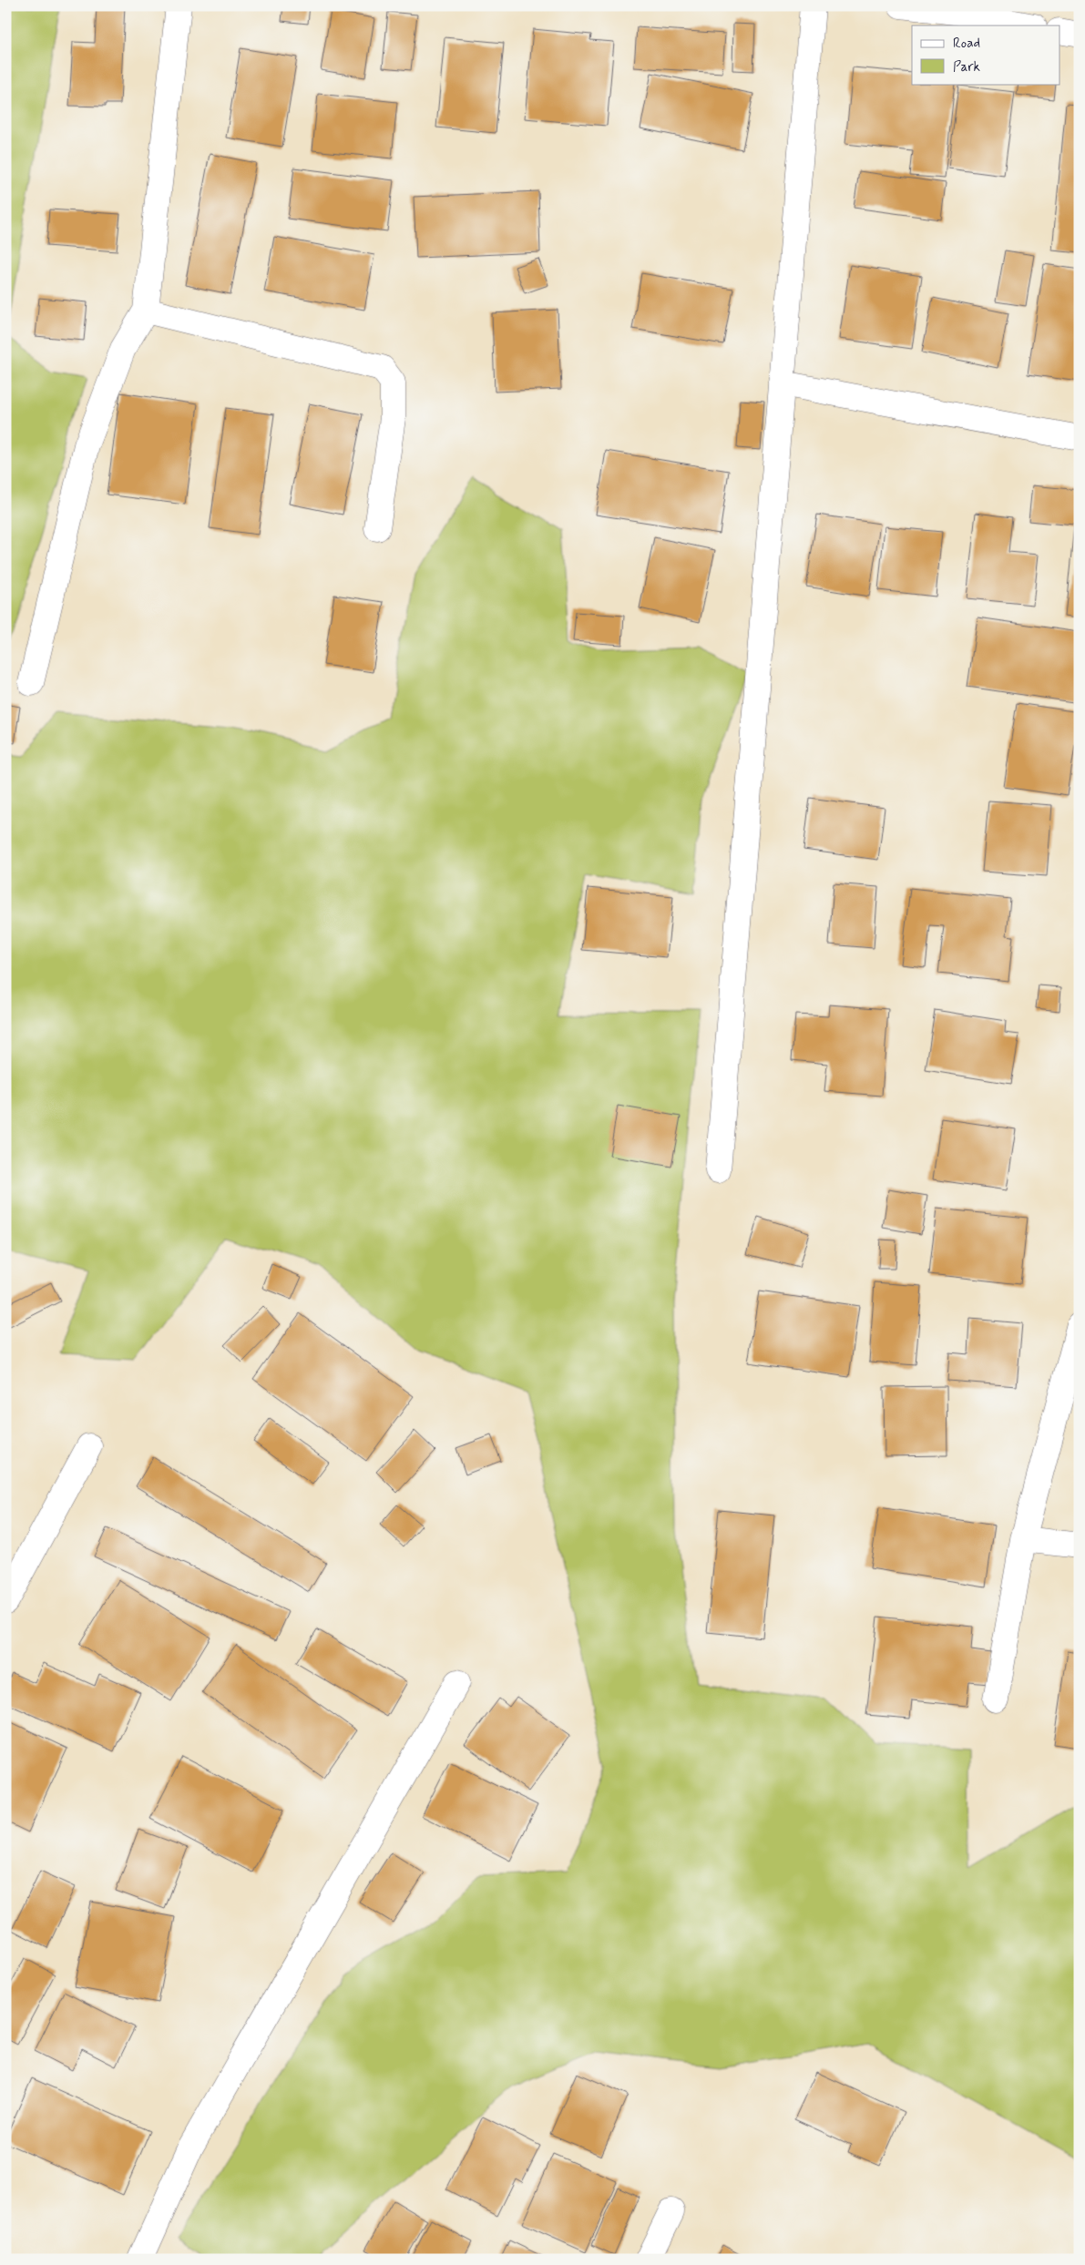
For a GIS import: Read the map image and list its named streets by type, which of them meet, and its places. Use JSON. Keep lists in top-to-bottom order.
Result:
{
  "legend": ["Road", "Park"]
}
